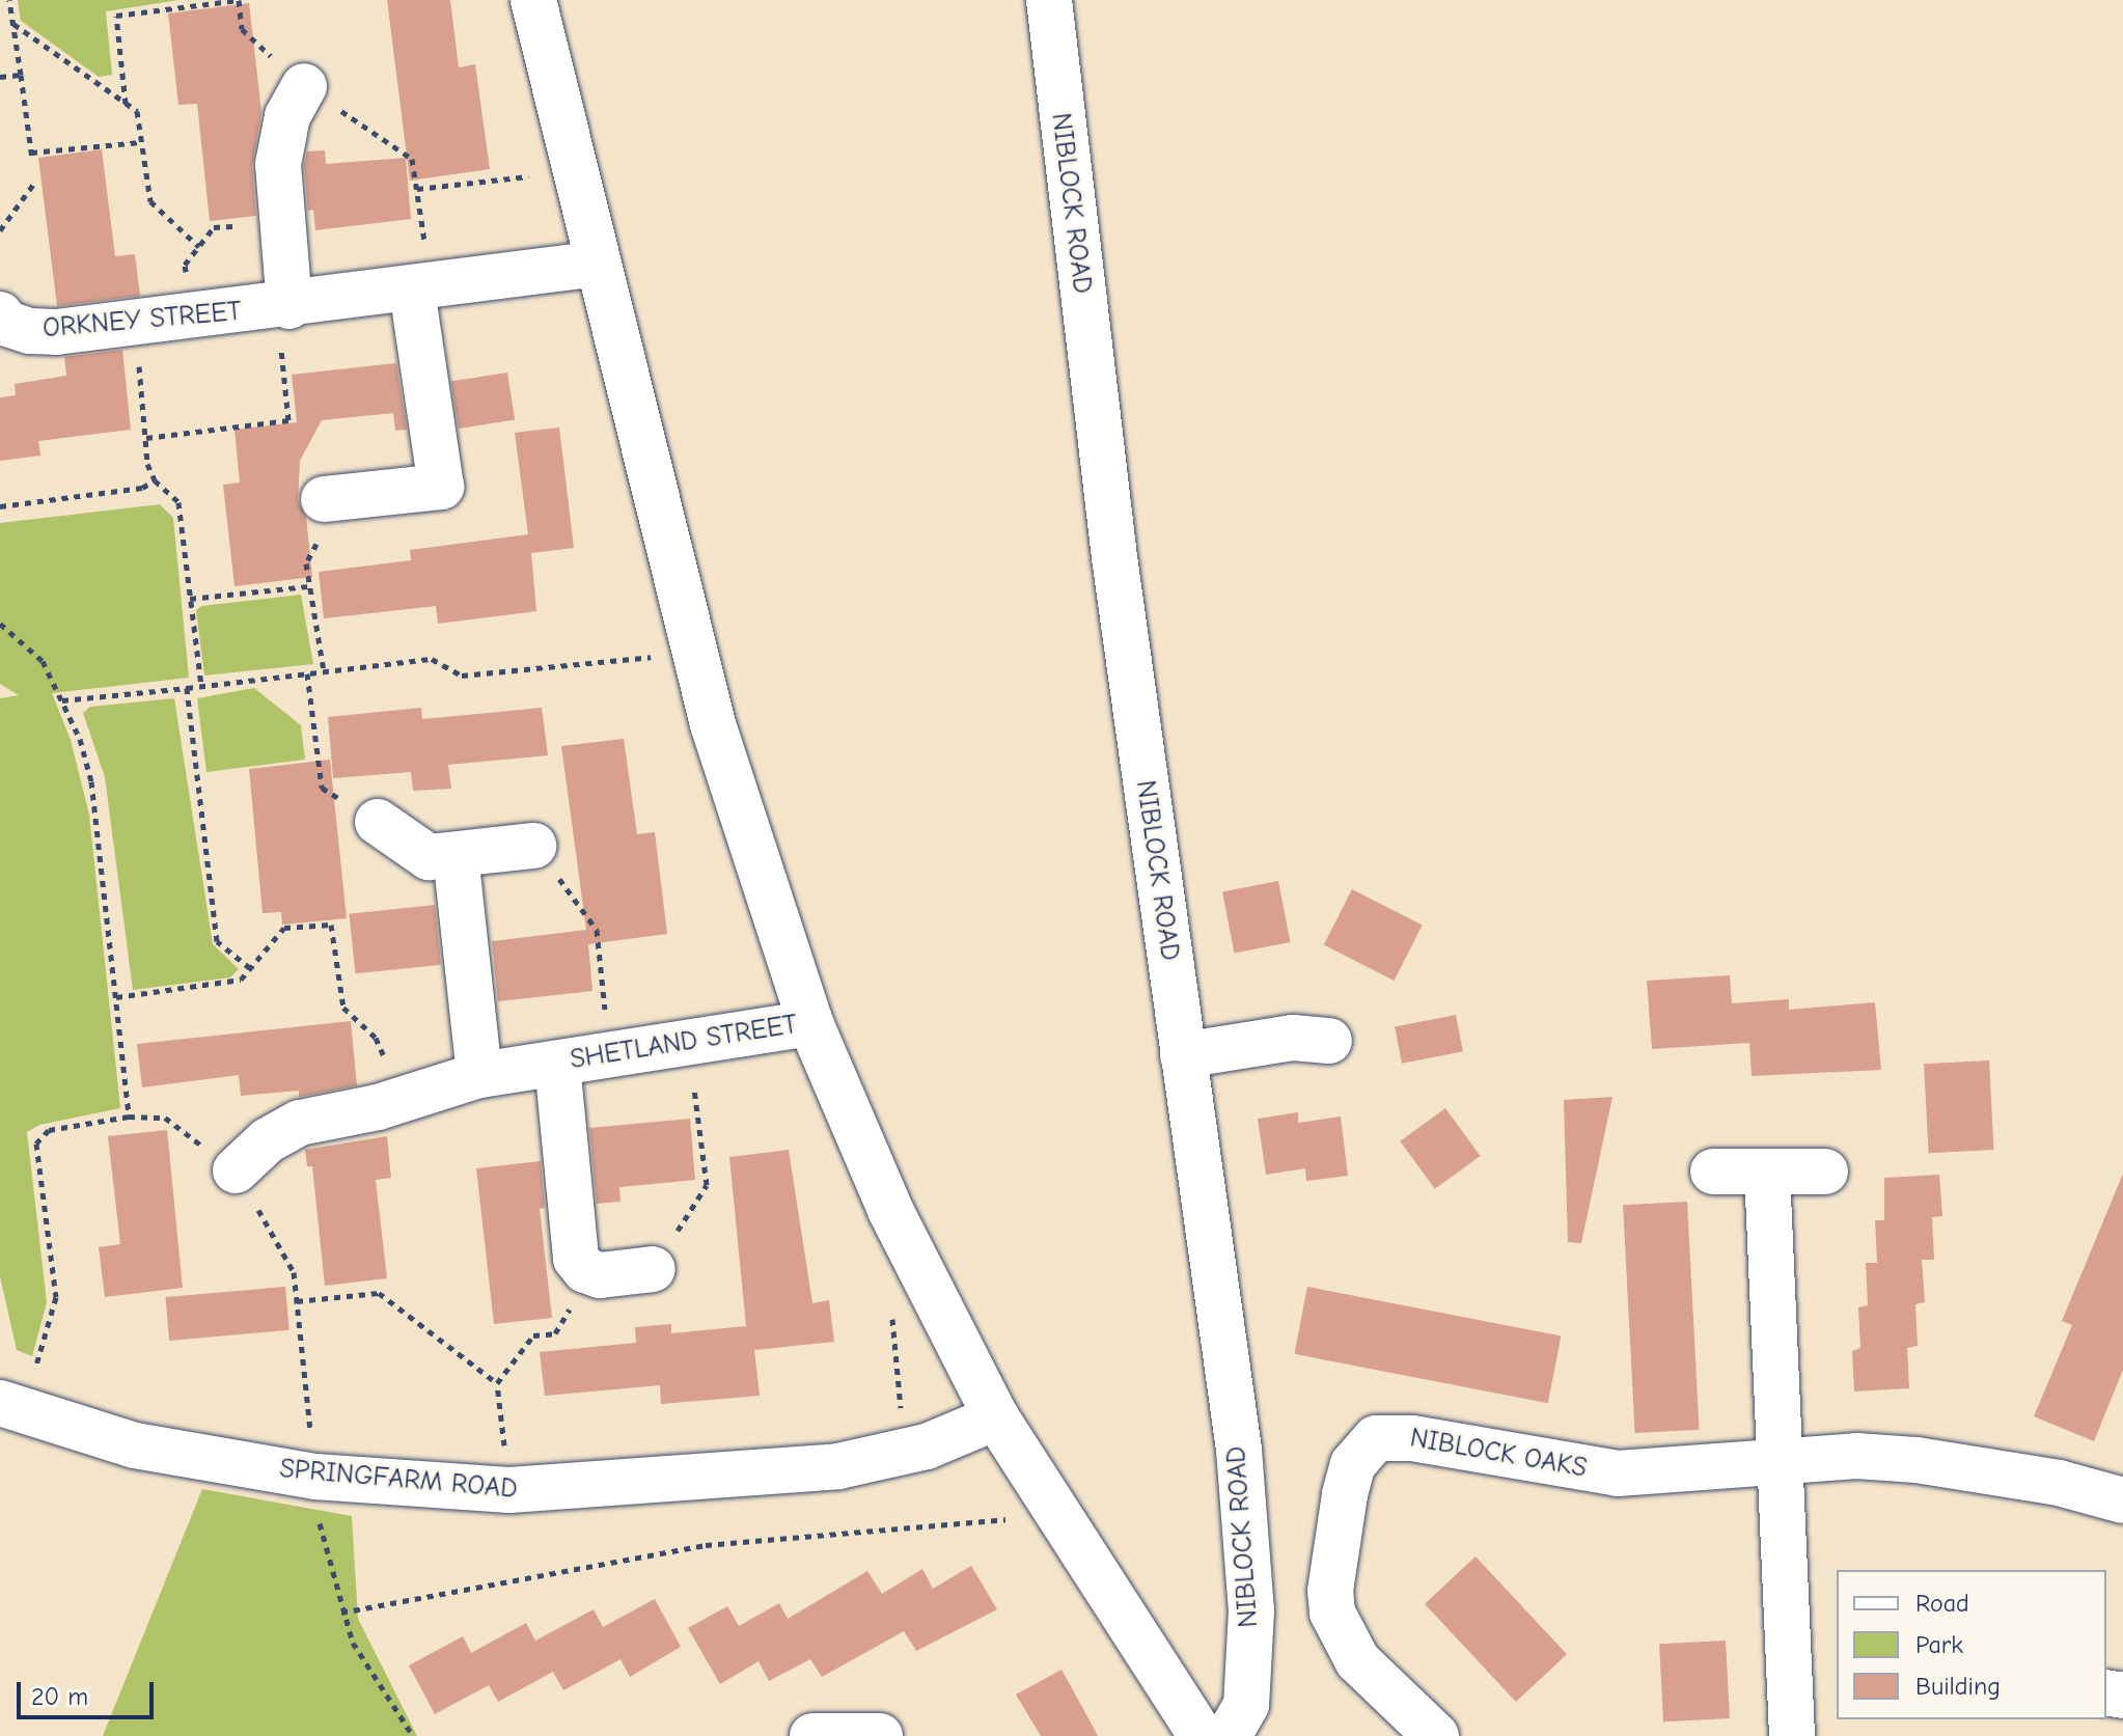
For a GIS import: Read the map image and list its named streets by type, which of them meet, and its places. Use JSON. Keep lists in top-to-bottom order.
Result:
{
  "streets": {
    "street": [
      "NIBLOCK ROAD",
      "ORKNEY STREET",
      "SHETLAND STREET",
      "NIBLOCK OAKS",
      "SPRINGFARM ROAD"
    ]
  },
  "legend": ["Road", "Park", "Building"],
  "scale_bar": "20 m"
}
